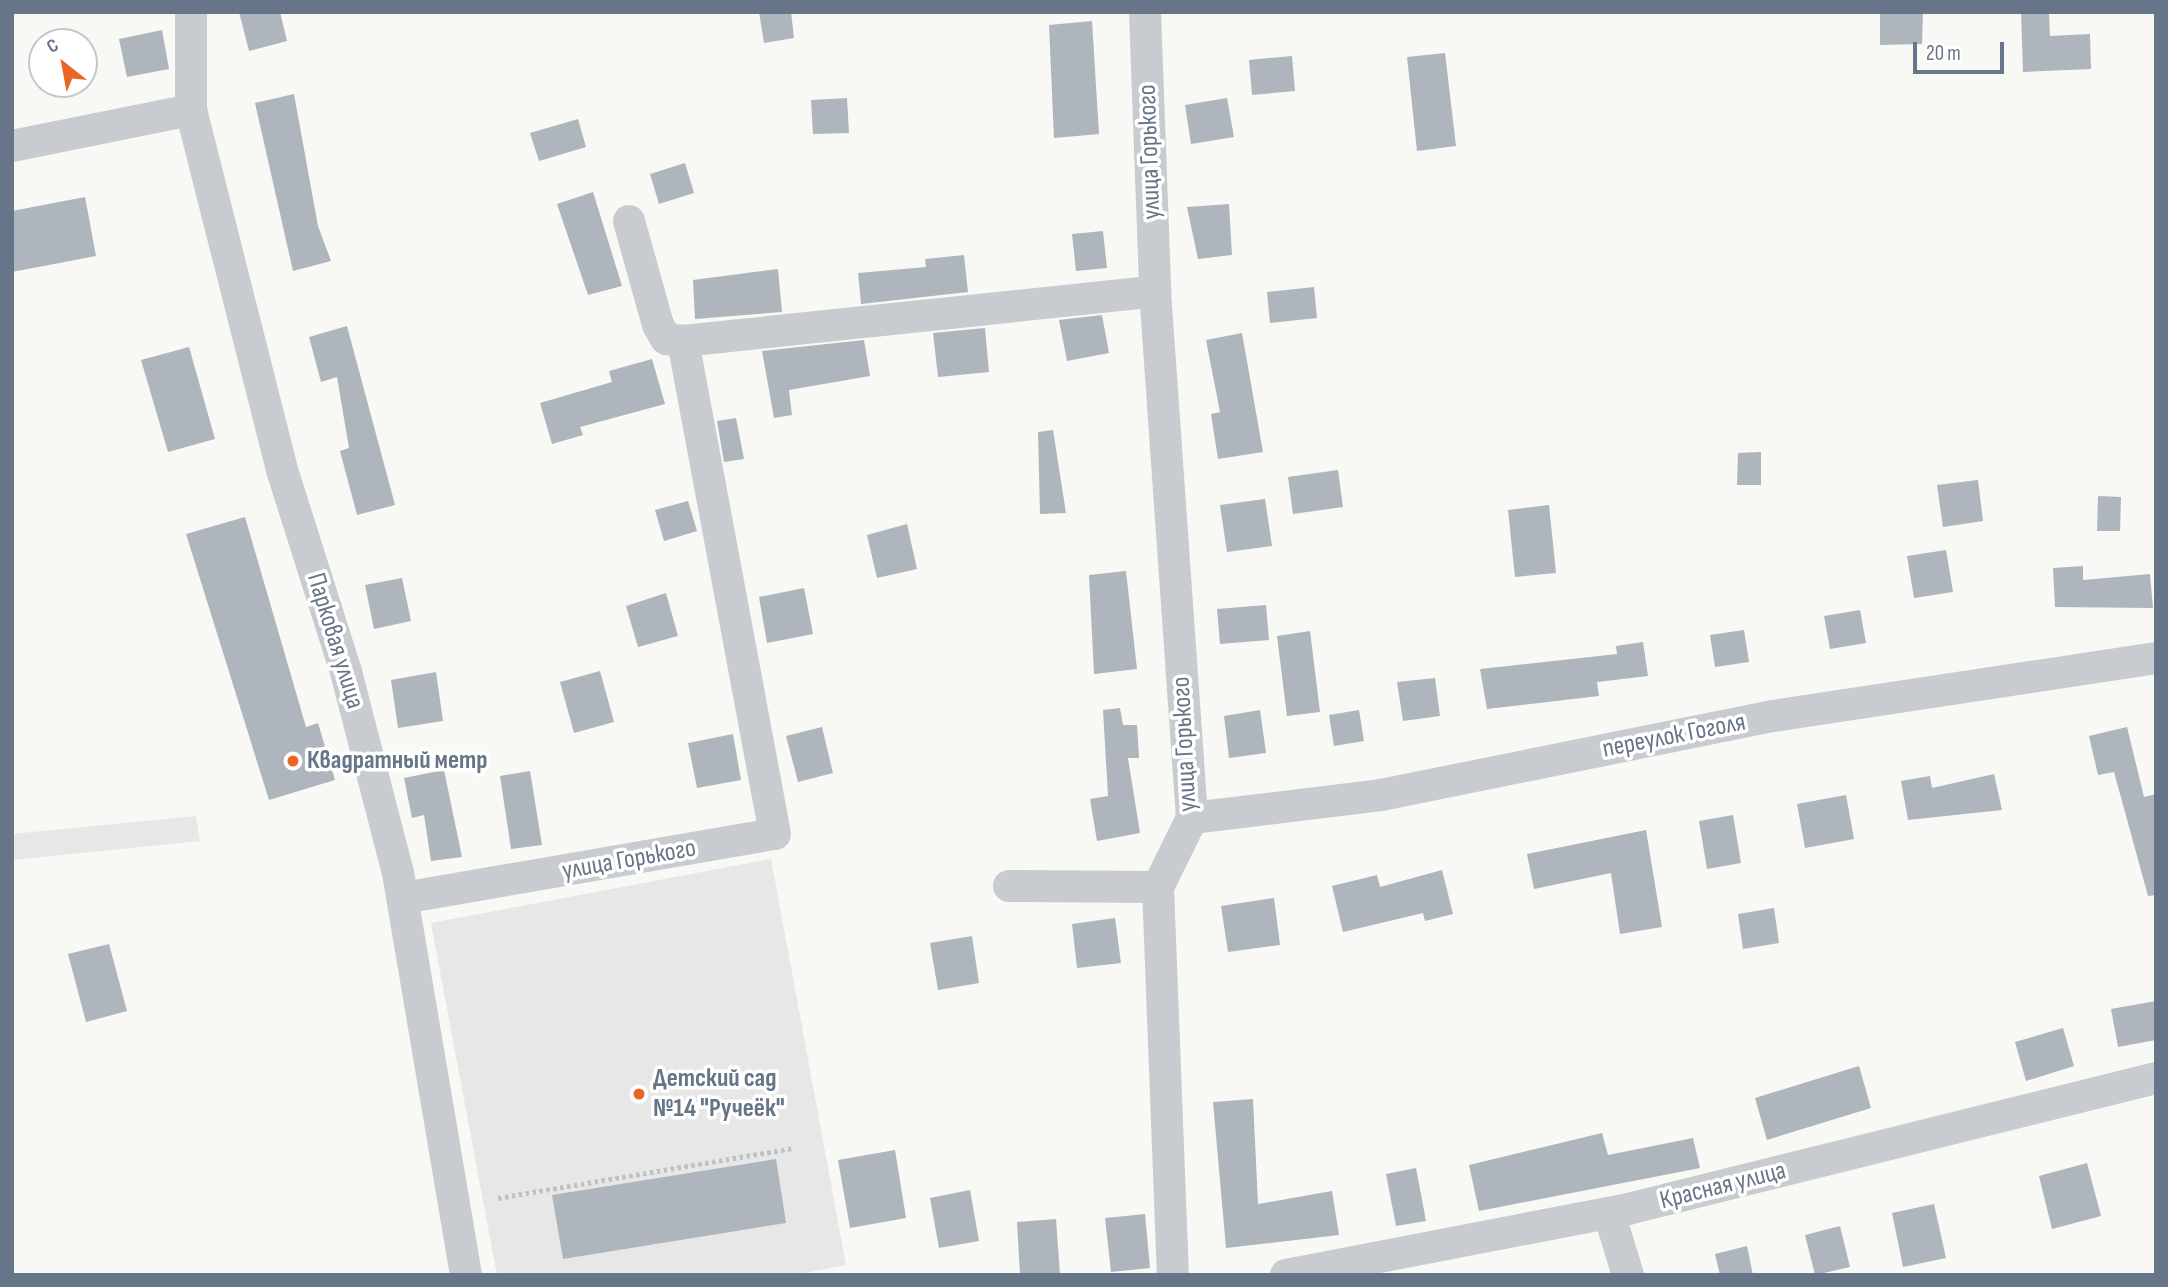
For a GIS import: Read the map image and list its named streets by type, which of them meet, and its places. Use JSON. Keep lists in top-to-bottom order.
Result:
{
  "streets": {
    "street": [
      "улица Горького",
      "Парковая улица",
      "переулок Гоголя",
      "Красная улица"
    ]
  },
  "crossings": [
    ["улица Горького", "Парковая улица"],
    ["улица Горького", "переулок Гоголя"]
  ],
  "places": ["Квадратный метр", "Детский сад №14 \"Ручеёк\""],
  "scale_bar": "20 m",
  "north": "top left"
}
